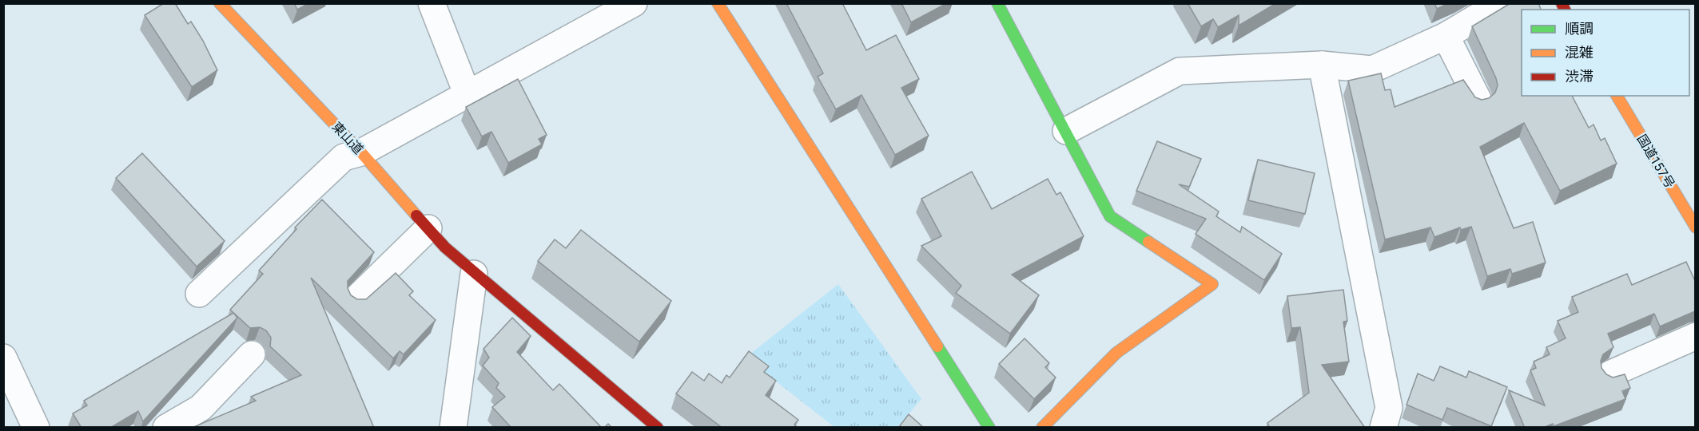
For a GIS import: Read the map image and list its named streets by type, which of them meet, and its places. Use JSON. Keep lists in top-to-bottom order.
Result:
{
  "streets": {
    "main road": ["東山道", "国道157号"]
  },
  "legend": ["順調", "混雑", "渋滞"]
}
